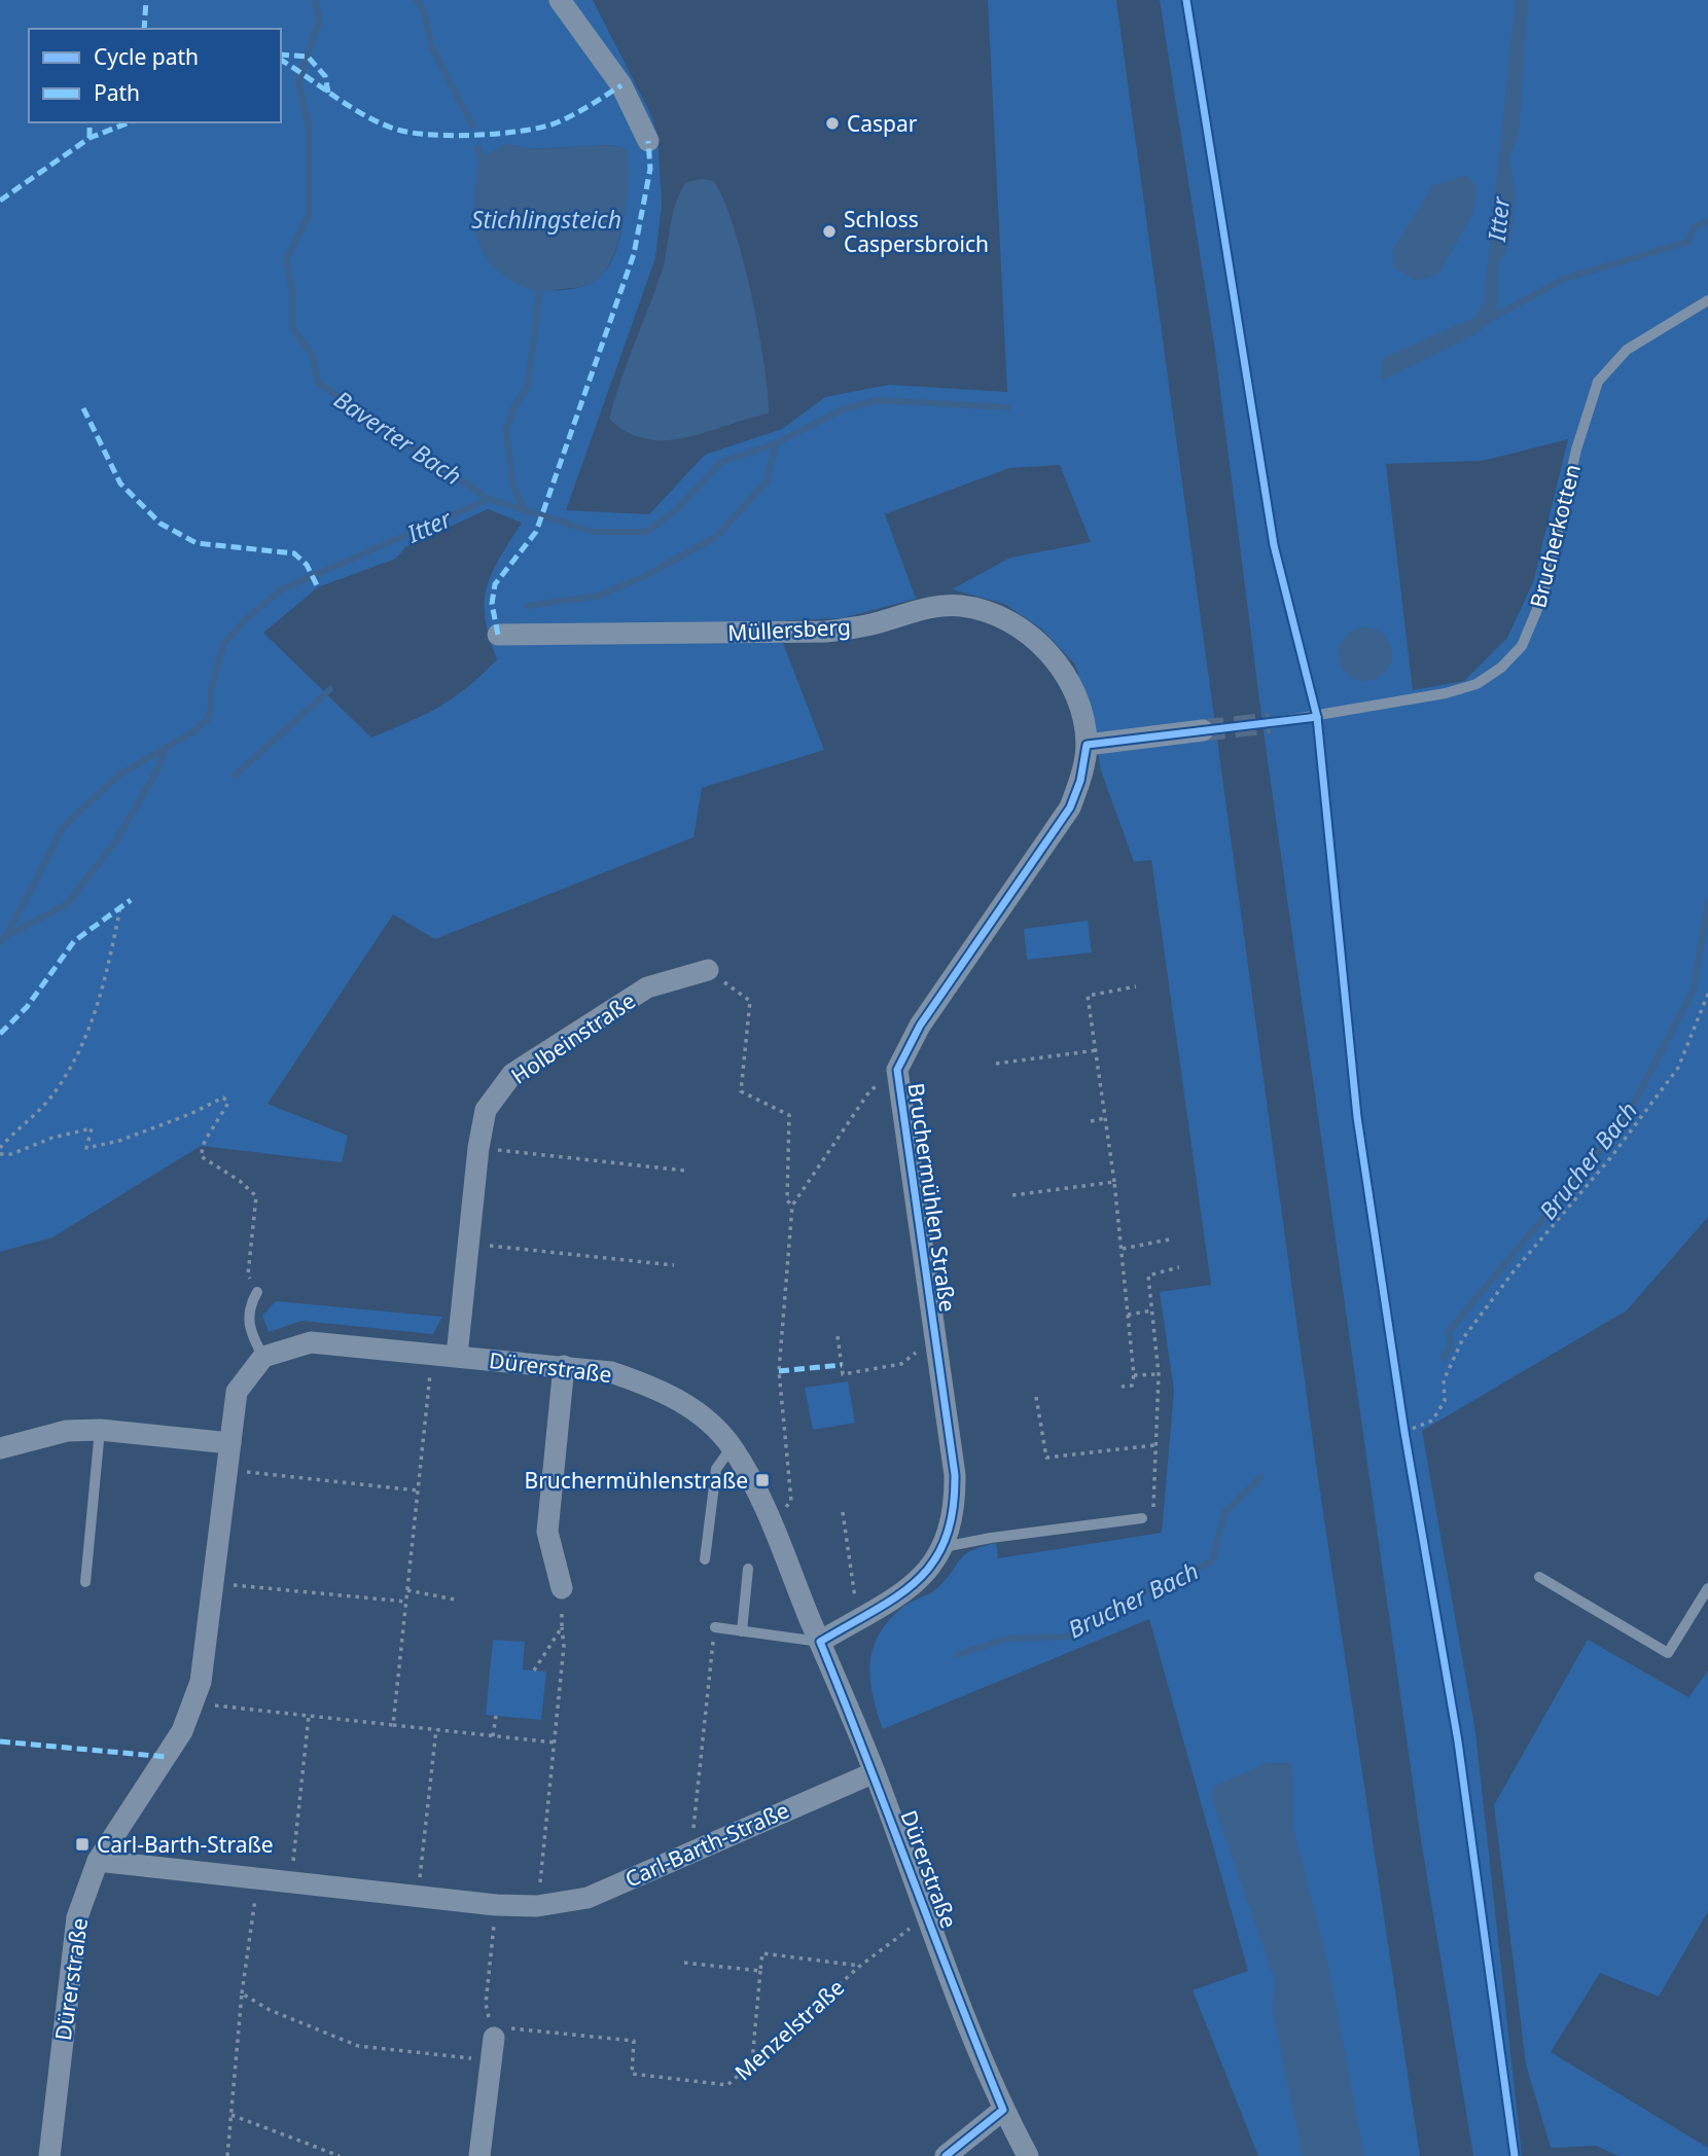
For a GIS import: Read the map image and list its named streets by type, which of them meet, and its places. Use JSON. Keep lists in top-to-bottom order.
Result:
{
  "streets": {
    "street": [
      "Müllersberg",
      "Holbeinstraße",
      "Bruchermühlen Straße",
      "Dürerstraße",
      "Carl-Barth-Straße"
    ],
    "lane": ["Brucherkotten"],
    "path": ["Menzelstraße"]
  },
  "crossings": [
    ["Müllersberg", "Bruchermühlen Straße"],
    ["Holbeinstraße", "Dürerstraße"],
    ["Bruchermühlen Straße", "Dürerstraße"],
    ["Dürerstraße", "Carl-Barth-Straße"]
  ],
  "water": [
    "Stichlingsteich",
    "Itter",
    "Baverter Bach",
    "Brucher Bach"
  ],
  "places": {
    "other": ["Caspar", "Schloss Caspersbroich"],
    "transit": ["Bruchermühlenstraße", "Carl-Barth-Straße"]
  },
  "legend": ["Cycle path", "Path"]
}
